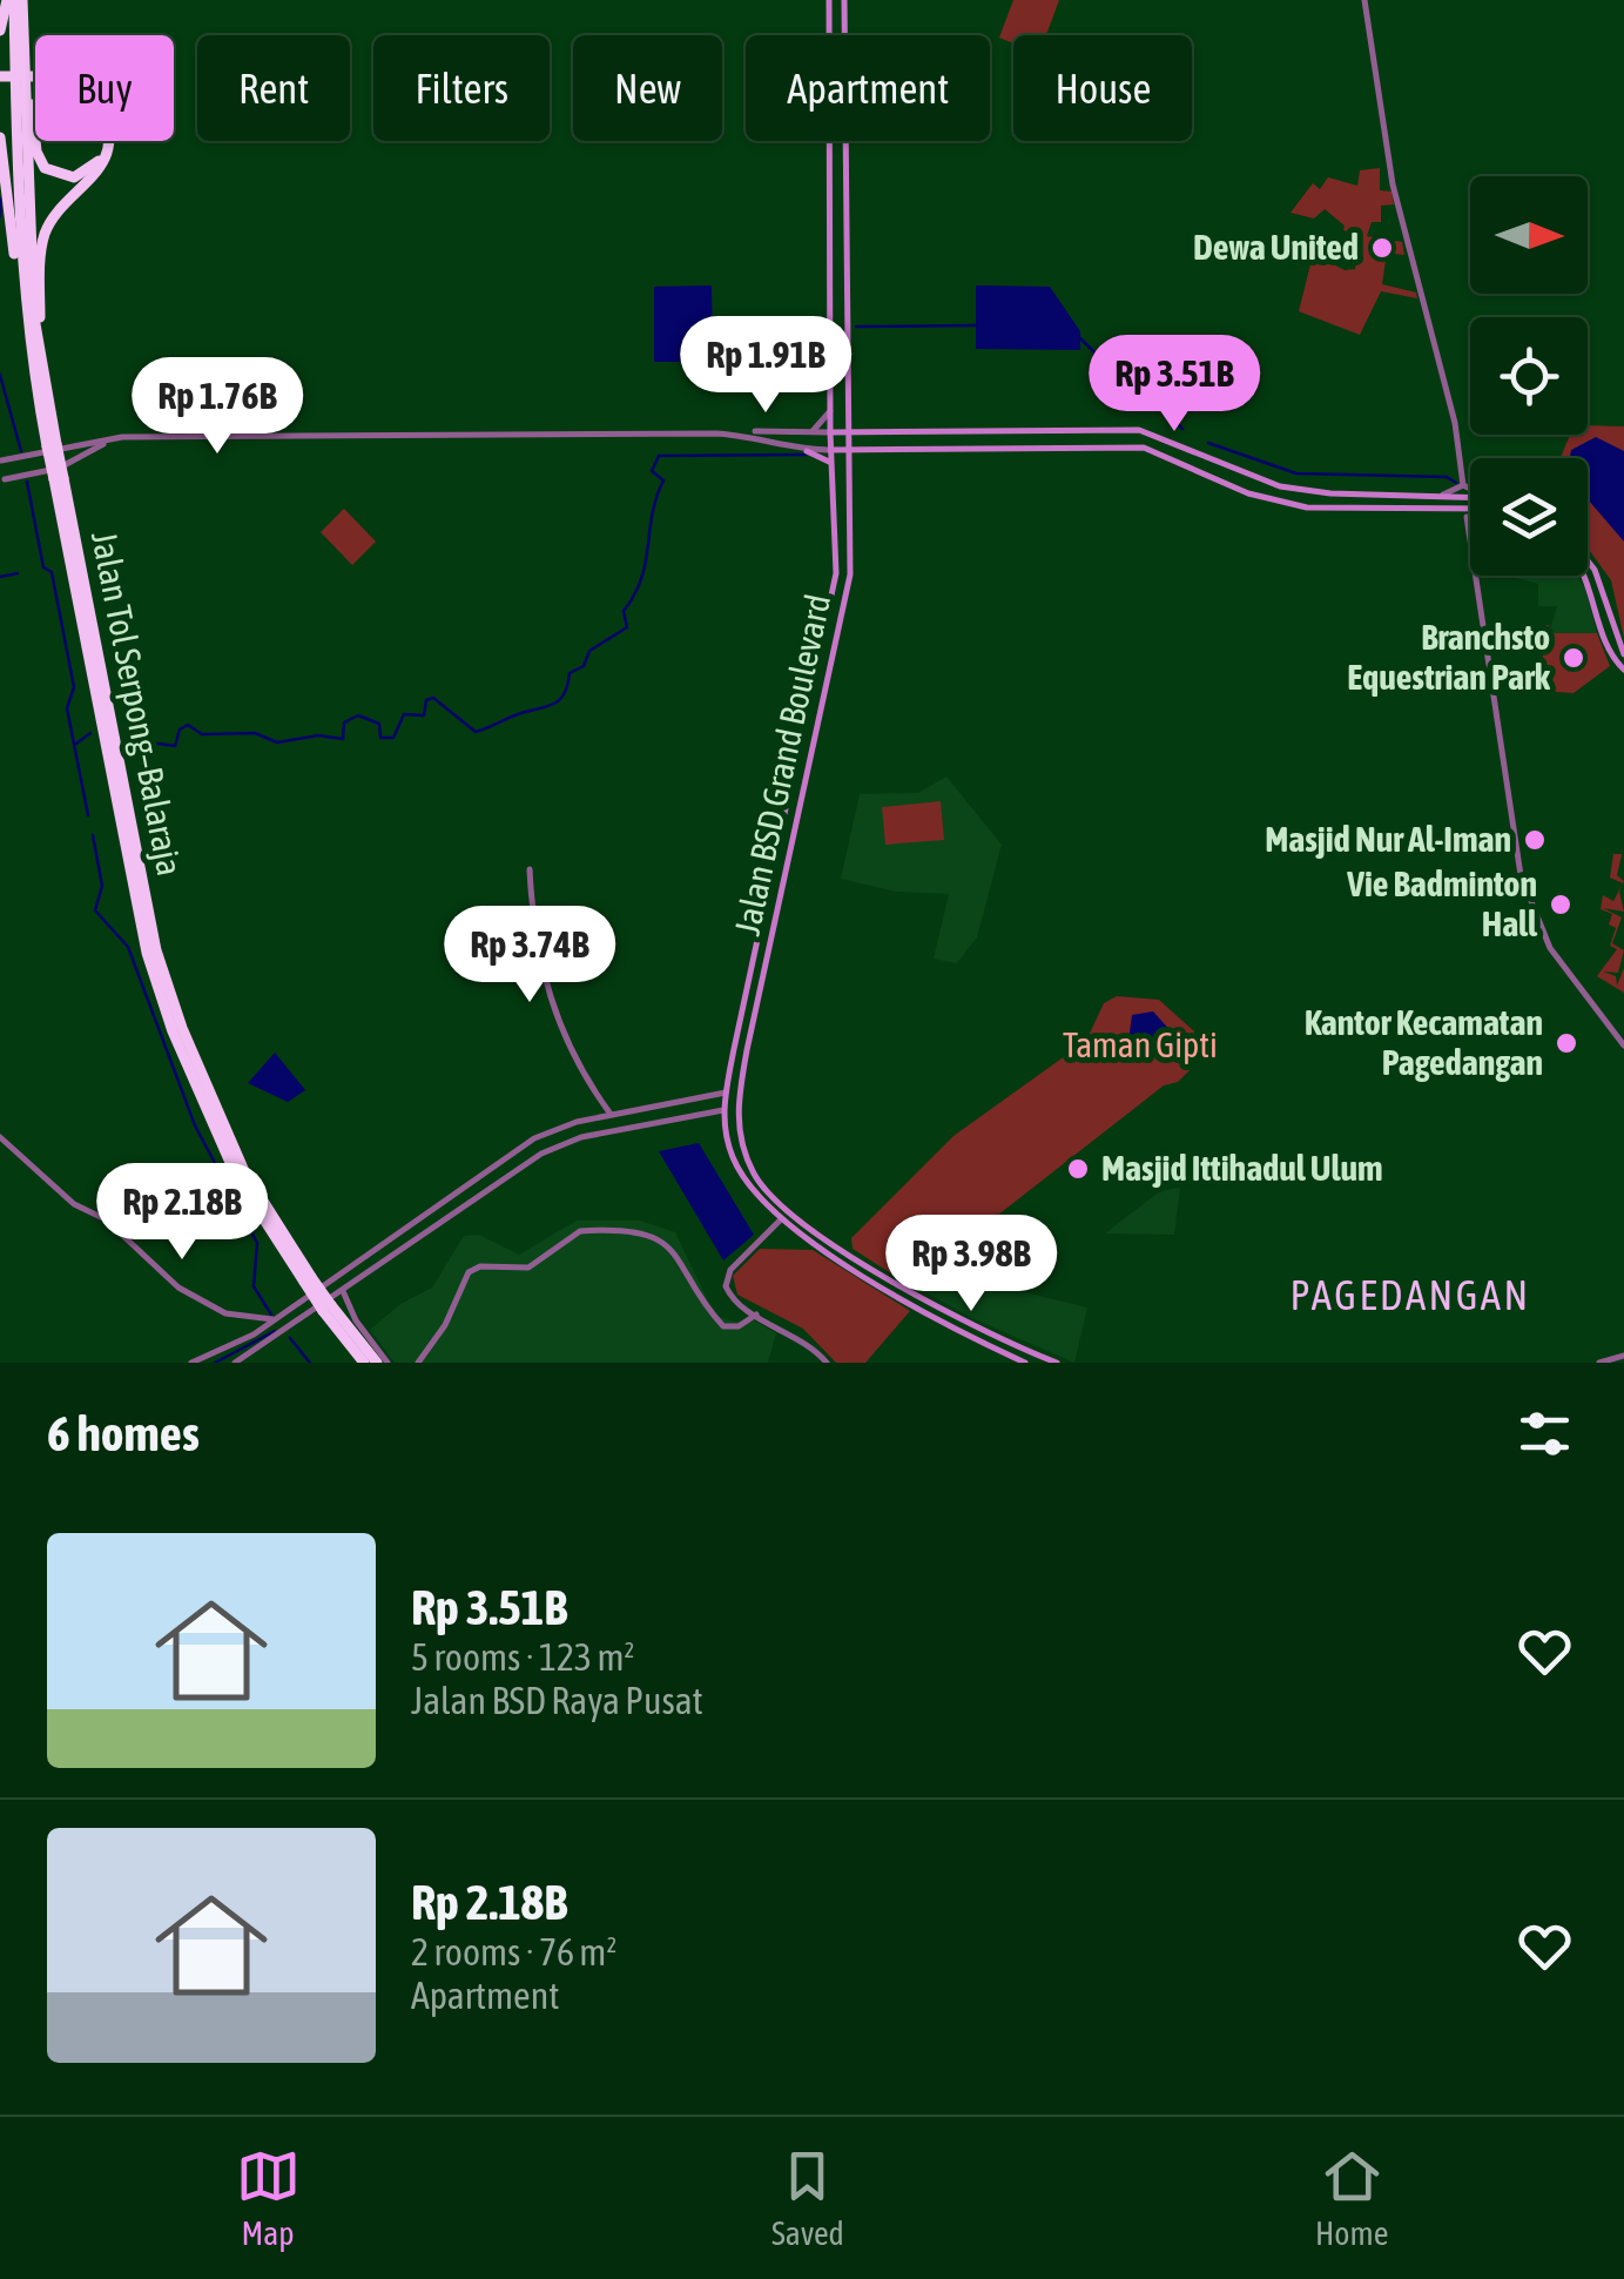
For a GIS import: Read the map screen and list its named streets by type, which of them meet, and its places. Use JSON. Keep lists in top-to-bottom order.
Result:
{
  "streets": {
    "highway": ["Jalan Tol Serpong–Balaraja"],
    "main road": ["Jalan BSD Grand Boulevard"]
  },
  "districts": ["PAGEDANGAN"],
  "parks": ["Taman Gipti"],
  "places": [
    "Dewa United",
    "Branchsto Equestrian Park",
    "Masjid Nur Al-Iman",
    "Vie Badminton Hall",
    "Kantor Kecamatan Pagedangan",
    "Masjid Ittihadul Ulum"
  ],
  "north": "right",
  "page": {
    "chip": [
      "Buy",
      "Rent",
      "Filters",
      "New",
      "Apartment",
      "House"
    ],
    "price": [
      "Rp 1.91B",
      "Rp 3.51B",
      "Rp 1.76B",
      "Rp 3.74B",
      "Rp 2.18B",
      "Rp 3.98B"
    ],
    "heading": "6 homes",
    "list": [
      {
        "name": "Rp 3.51B",
        "note": "5 rooms · 123 m² · Jalan BSD Raya Pusat"
      },
      {
        "name": "Rp 2.18B",
        "note": "2 rooms · 76 m² · Apartment"
      }
    ],
    "tabs": ["Map", "Saved", "Home"]
  }
}
